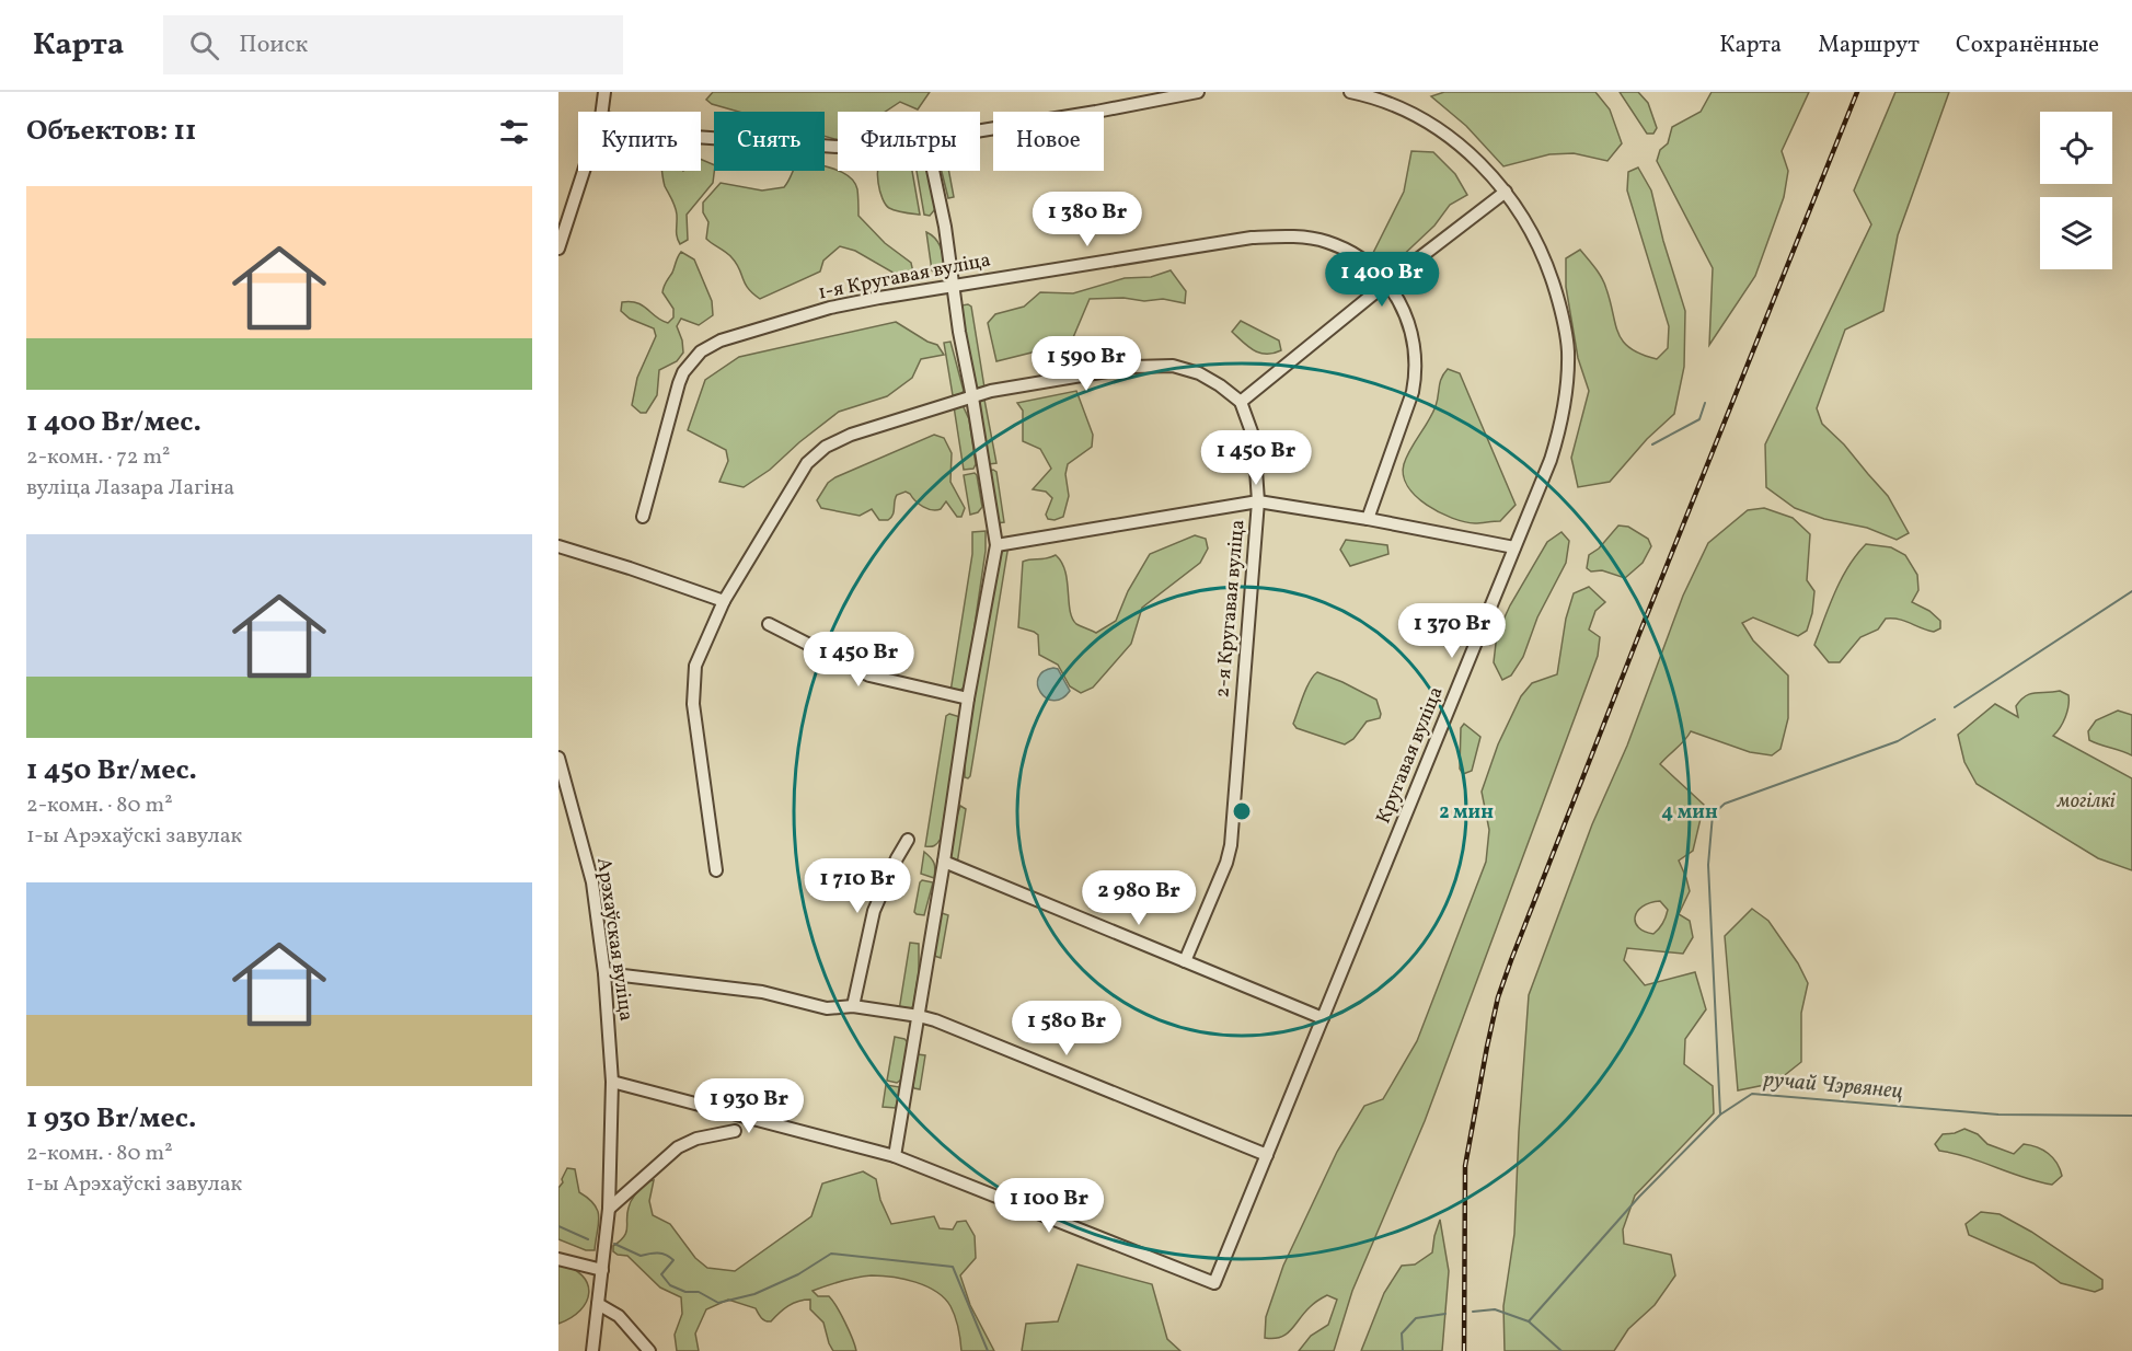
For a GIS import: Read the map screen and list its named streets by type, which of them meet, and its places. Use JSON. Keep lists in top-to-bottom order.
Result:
{
  "streets": {
    "street": [
      "1-я Кругавая вуліца",
      "2-я Кругавая вуліца",
      "Кругавая вуліца",
      "Арэхаўская вуліца"
    ]
  },
  "water": ["ручай Чэрвянец"],
  "parks": ["могілкі"],
  "page": {
    "header": "Карта",
    "search": "Поиск",
    "nav": ["Карта", "Маршрут", "Сохранённые"],
    "heading": "Объектов: 11",
    "chip": [
      "Купить",
      "Снять",
      "Фильтры",
      "Новое"
    ],
    "list": [
      {
        "name": "1 400 Br/мес.",
        "note": "2-комн. · 72 m² · вуліца Лазара Лагіна"
      },
      {
        "name": "1 450 Br/мес.",
        "note": "2-комн. · 80 m² · 1-ы Арэхаўскі завулак"
      },
      {
        "name": "1 930 Br/мес.",
        "note": "2-комн. · 80 m² · 1-ы Арэхаўскі завулак"
      }
    ],
    "price": [
      "1 380 Br",
      "1 400 Br",
      "1 590 Br",
      "1 450 Br",
      "1 370 Br",
      "1 450 Br",
      "1 710 Br",
      "2 980 Br",
      "1 580 Br",
      "1 930 Br",
      "1 100 Br"
    ]
  },
  "rings": ["2 мин", "4 мин"]
}
